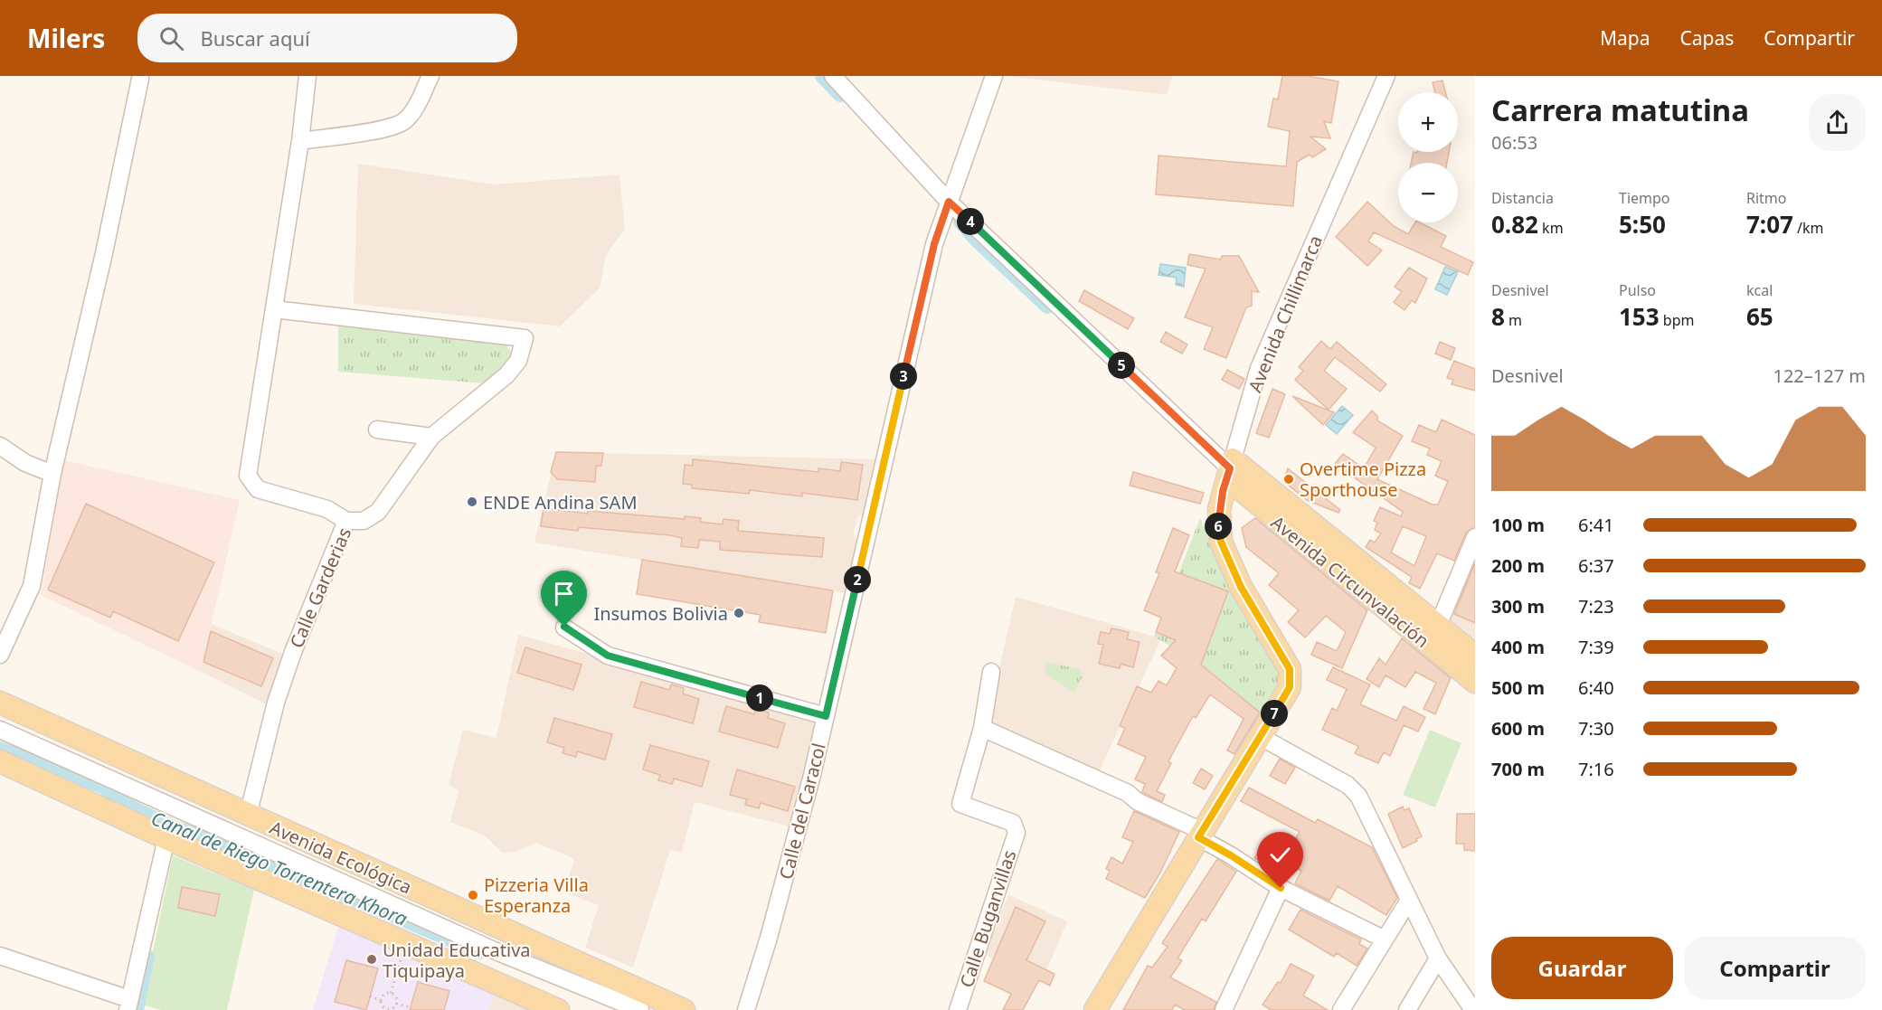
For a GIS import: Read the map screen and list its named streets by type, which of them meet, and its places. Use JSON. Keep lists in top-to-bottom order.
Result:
{
  "streets": {
    "main road": ["Avenida Chillimarca", "Avenida Circunvalación", "Avenida Ecológica"],
    "street": ["Calle Garderias", "Calle del Caracol", "Calle Buganvillas"]
  },
  "crossings": [
    ["Avenida Chillimarca", "Avenida Circunvalación"],
    ["Avenida Circunvalación", "Calle del Caracol"],
    ["Calle Garderias", "Avenida Ecológica"]
  ],
  "water": ["Canal de Riego Torrentera Khora"],
  "places": [
    "Overtime Pizza Sporthouse",
    "ENDE Andina SAM",
    "Insumos Bolivia",
    "Pizzeria Villa Esperanza",
    "Unidad Educativa Tiquipaya"
  ],
  "page": {
    "header": "Milers",
    "search": "Buscar aquí",
    "nav": ["Mapa", "Capas", "Compartir"],
    "heading": ["Carrera matutina", "06:53"],
    "map_buttons": ["+", "−"],
    "stats": [
      ["Distancia", "0.82 km"],
      ["Tiempo", "5:50"],
      ["Ritmo", "7:07 /km"],
      ["Desnivel", "8 m"],
      ["Pulso", "153 bpm"],
      ["kcal", "65"]
    ],
    "pins": [
      "4",
      "5",
      "3",
      "6",
      "2",
      "1",
      "7"
    ],
    "chart": ["Desnivel", "122–127 m"],
    "list": [
      {
        "name": "100 m",
        "note": "6:41"
      },
      {
        "name": "200 m",
        "note": "6:37"
      },
      {
        "name": "300 m",
        "note": "7:23"
      },
      {
        "name": "400 m",
        "note": "7:39"
      },
      {
        "name": "500 m",
        "note": "6:40"
      },
      {
        "name": "600 m",
        "note": "7:30"
      },
      {
        "name": "700 m",
        "note": "7:16"
      }
    ],
    "buttons": ["Guardar", "Compartir"]
  }
}
